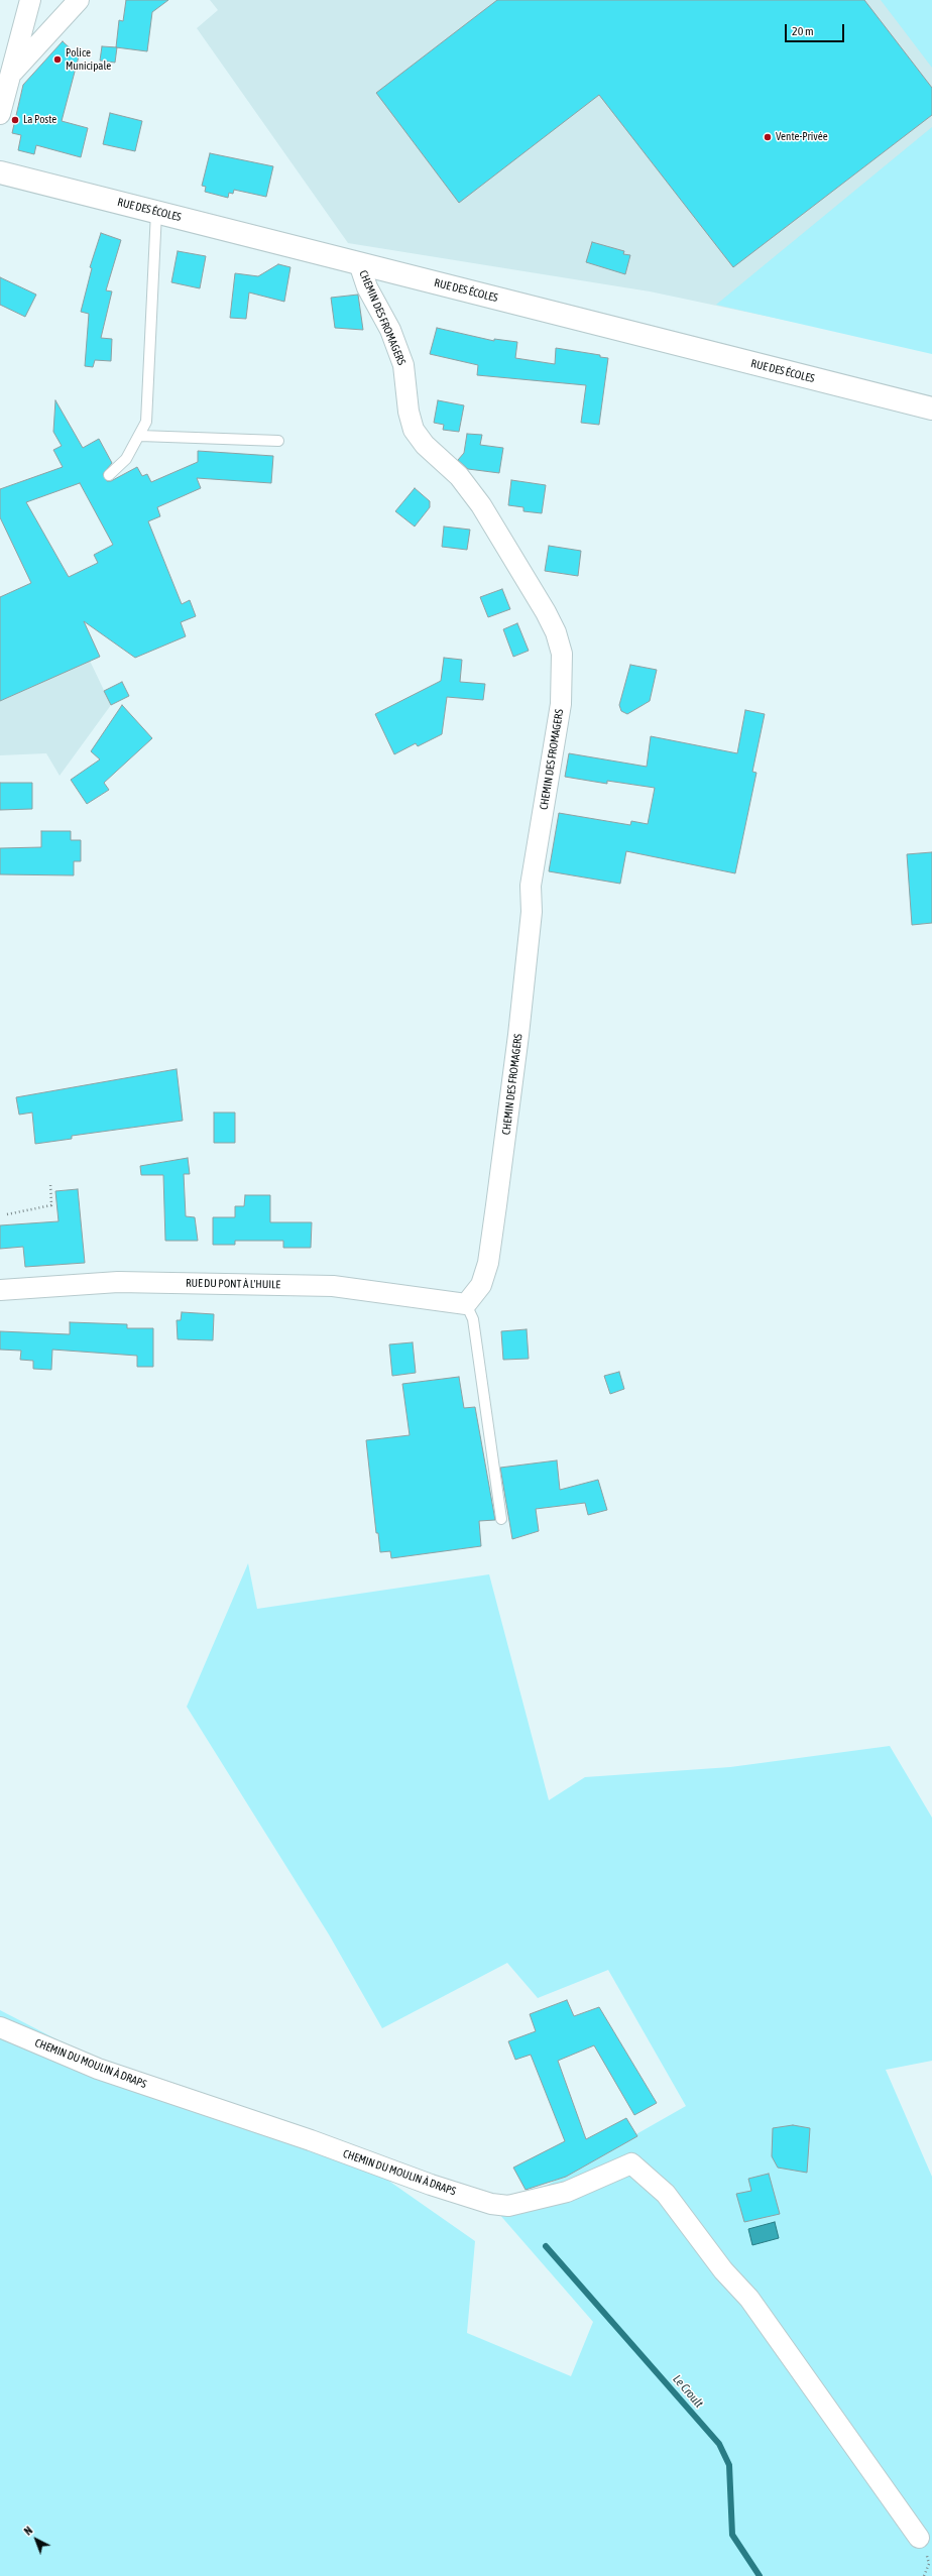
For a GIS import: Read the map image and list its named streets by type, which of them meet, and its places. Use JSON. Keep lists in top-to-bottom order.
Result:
{
  "streets": {
    "street": [
      "RUE DES ÉCOLES",
      "CHEMIN DES FROMAGERS",
      "RUE DU PONT À L'HUILE",
      "CHEMIN DU MOULIN À DRAPS"
    ]
  },
  "crossings": [
    ["RUE DES ÉCOLES", "CHEMIN DES FROMAGERS"],
    ["CHEMIN DES FROMAGERS", "RUE DU PONT À L'HUILE"]
  ],
  "water": ["Le Croult"],
  "places": ["Police Municipale", "La Poste", "Vente-Privée"],
  "scale_bar": "20 m",
  "north": "top left"
}
